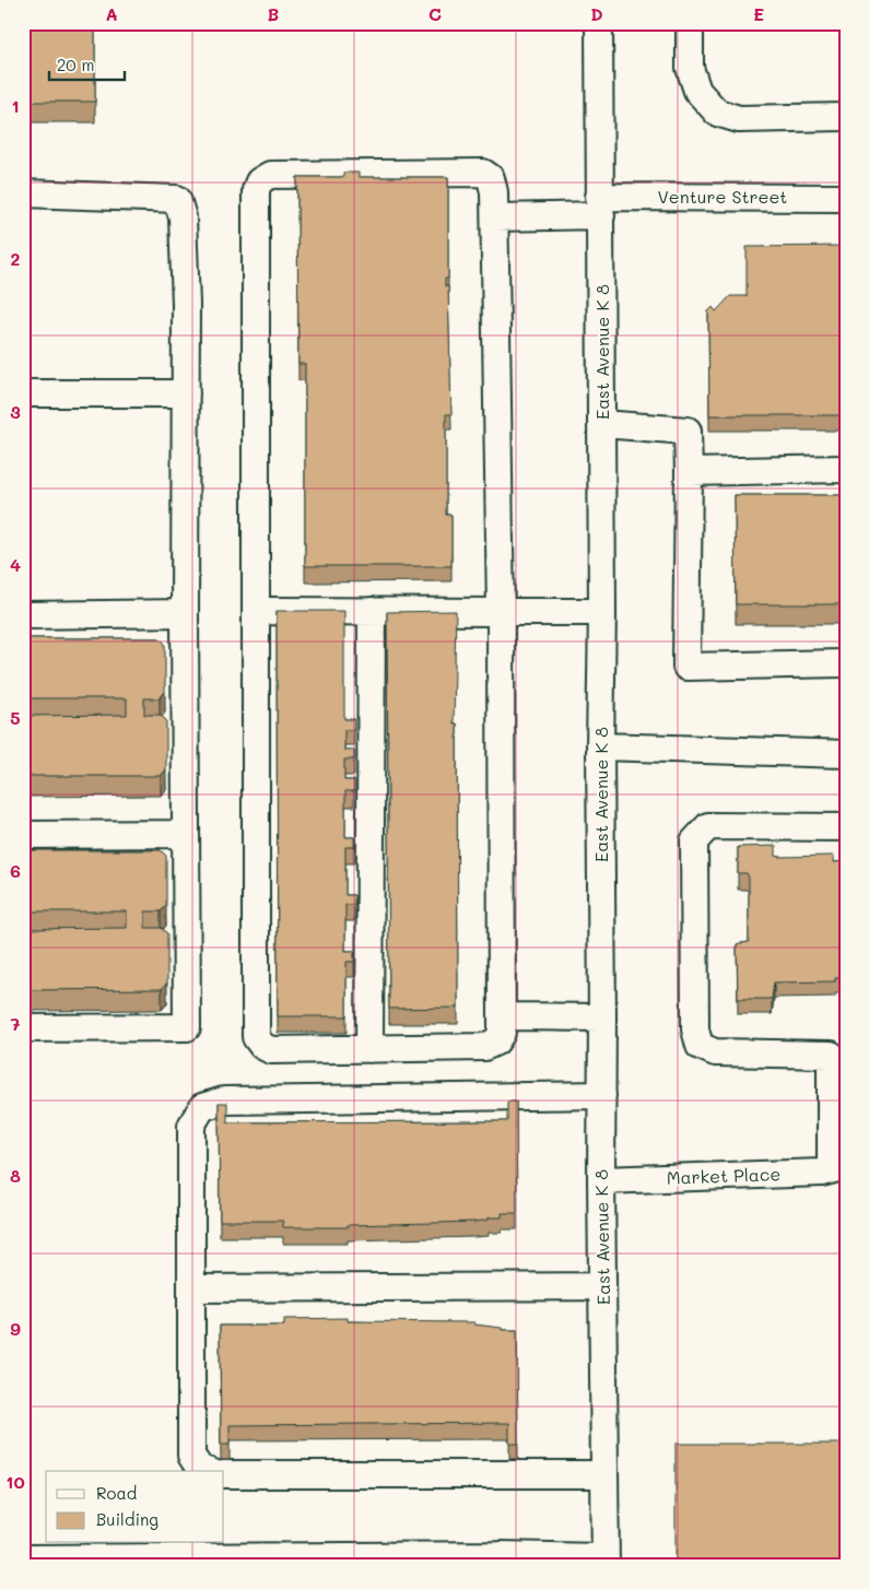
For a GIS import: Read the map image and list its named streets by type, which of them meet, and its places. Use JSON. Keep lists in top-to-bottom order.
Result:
{
  "streets": {
    "street": ["Venture Street", "East Avenue K 8", "Market Place"]
  },
  "crossings": [
    ["Venture Street", "East Avenue K 8"],
    ["East Avenue K 8", "Market Place"]
  ],
  "legend": ["Road", "Building"],
  "scale_bar": "20 m",
  "grid": {
    "columns": [
      "A",
      "B",
      "C",
      "D",
      "E"
    ],
    "rows": [
      "1",
      "2",
      "3",
      "4",
      "5",
      "6",
      "7",
      "8",
      "9",
      "10"
    ]
  }
}
